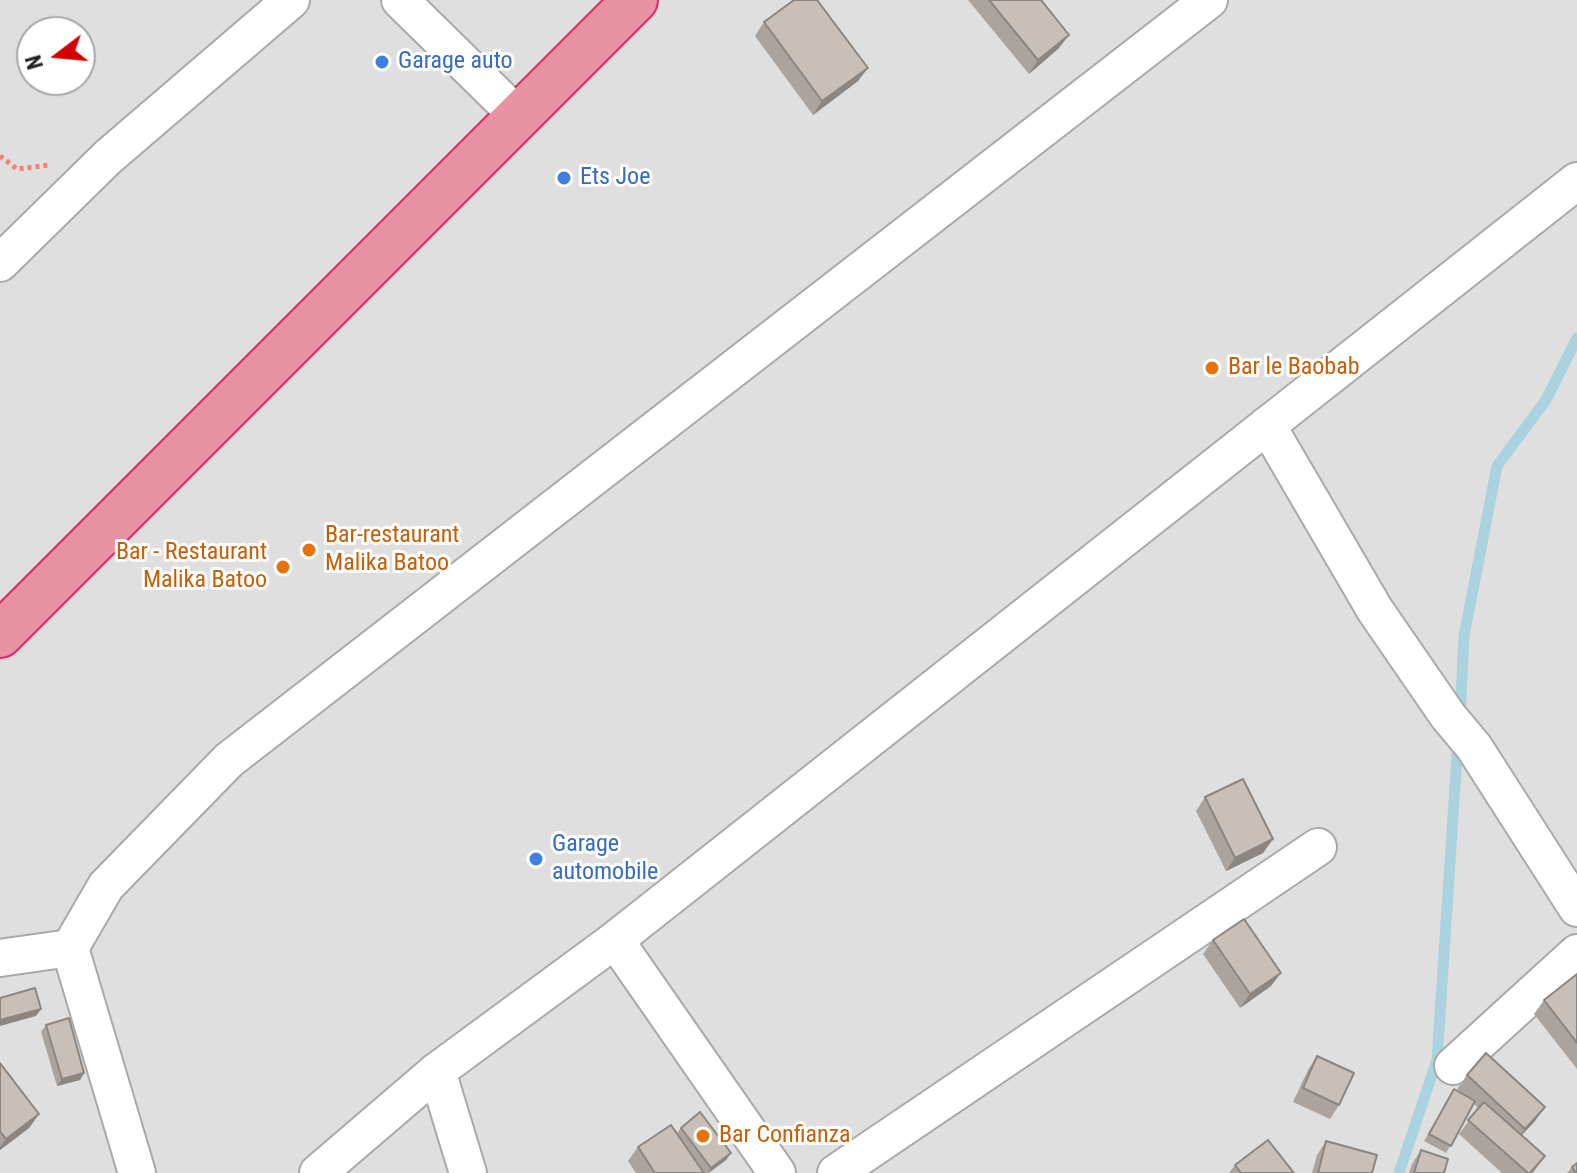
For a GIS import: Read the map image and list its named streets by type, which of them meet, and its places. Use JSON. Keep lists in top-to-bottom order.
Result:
{
  "places": [
    "Garage auto",
    "Ets Joe",
    "Bar le Baobab",
    "Bar-restaurant Malika Batoo",
    "Bar - Restaurant Malika Batoo",
    "Garage automobile",
    "Bar Confianza"
  ],
  "north": "left"
}
